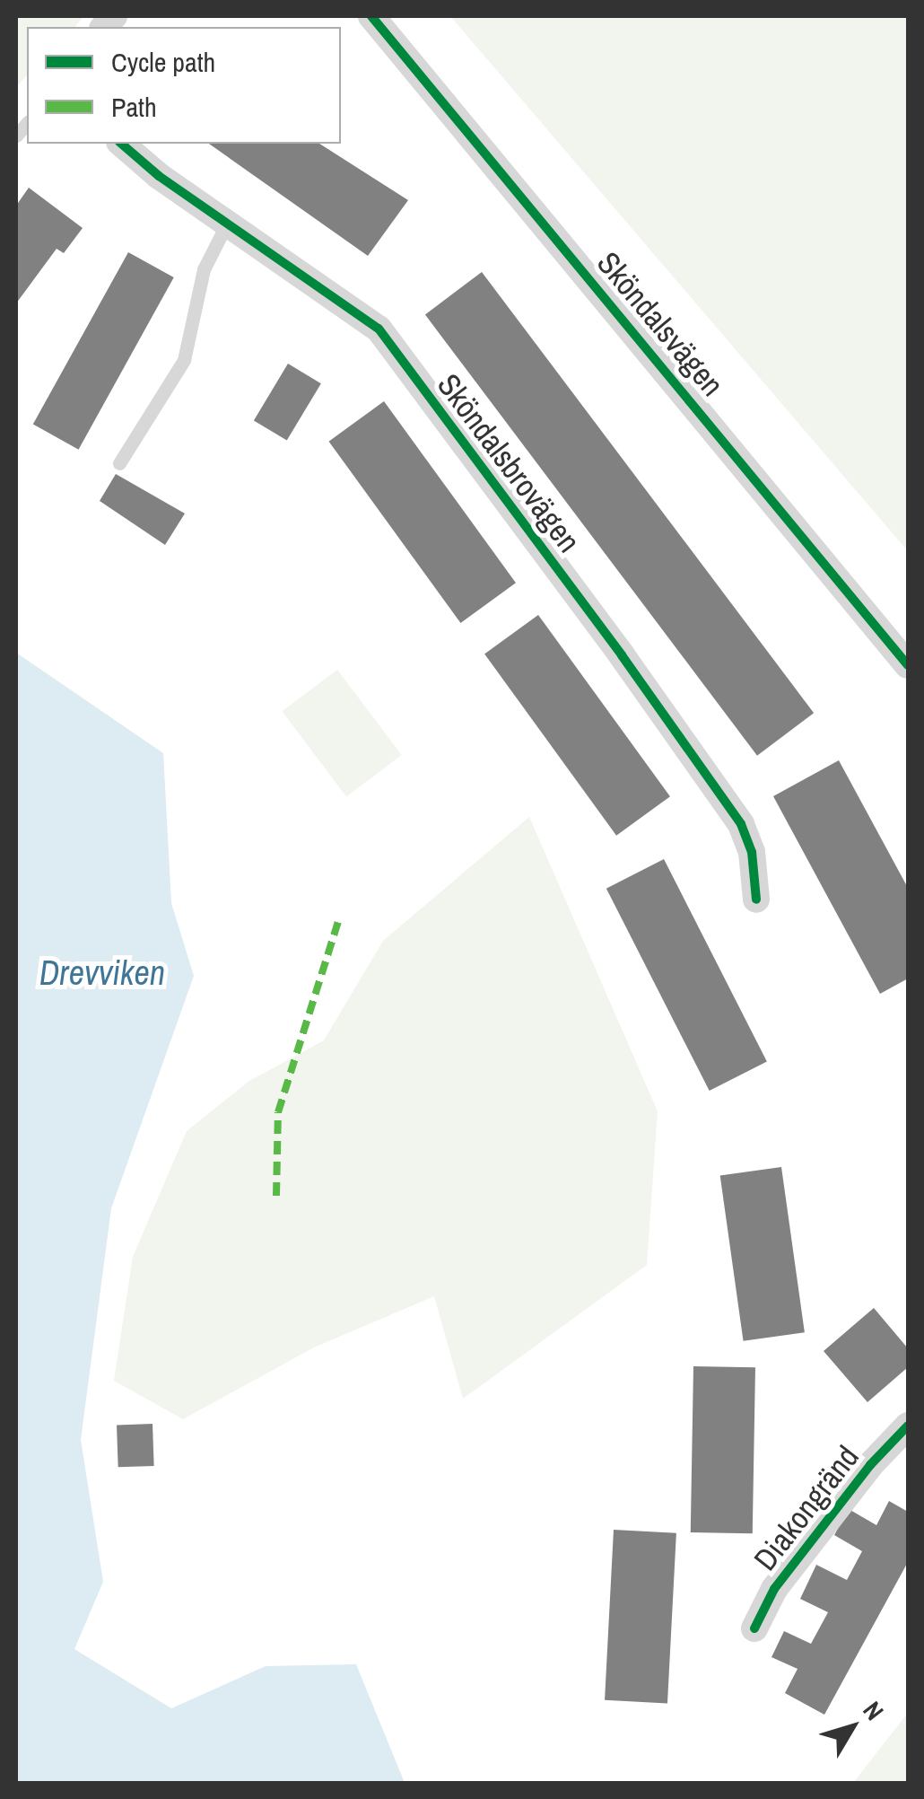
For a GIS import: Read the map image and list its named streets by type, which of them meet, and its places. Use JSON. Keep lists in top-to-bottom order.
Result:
{
  "streets": {
    "street": ["Sköndalsvägen", "Sköndalsbrovägen", "Diakongränd"]
  },
  "water": ["Drevviken"],
  "legend": ["Cycle path", "Path"],
  "north": "top right"
}
